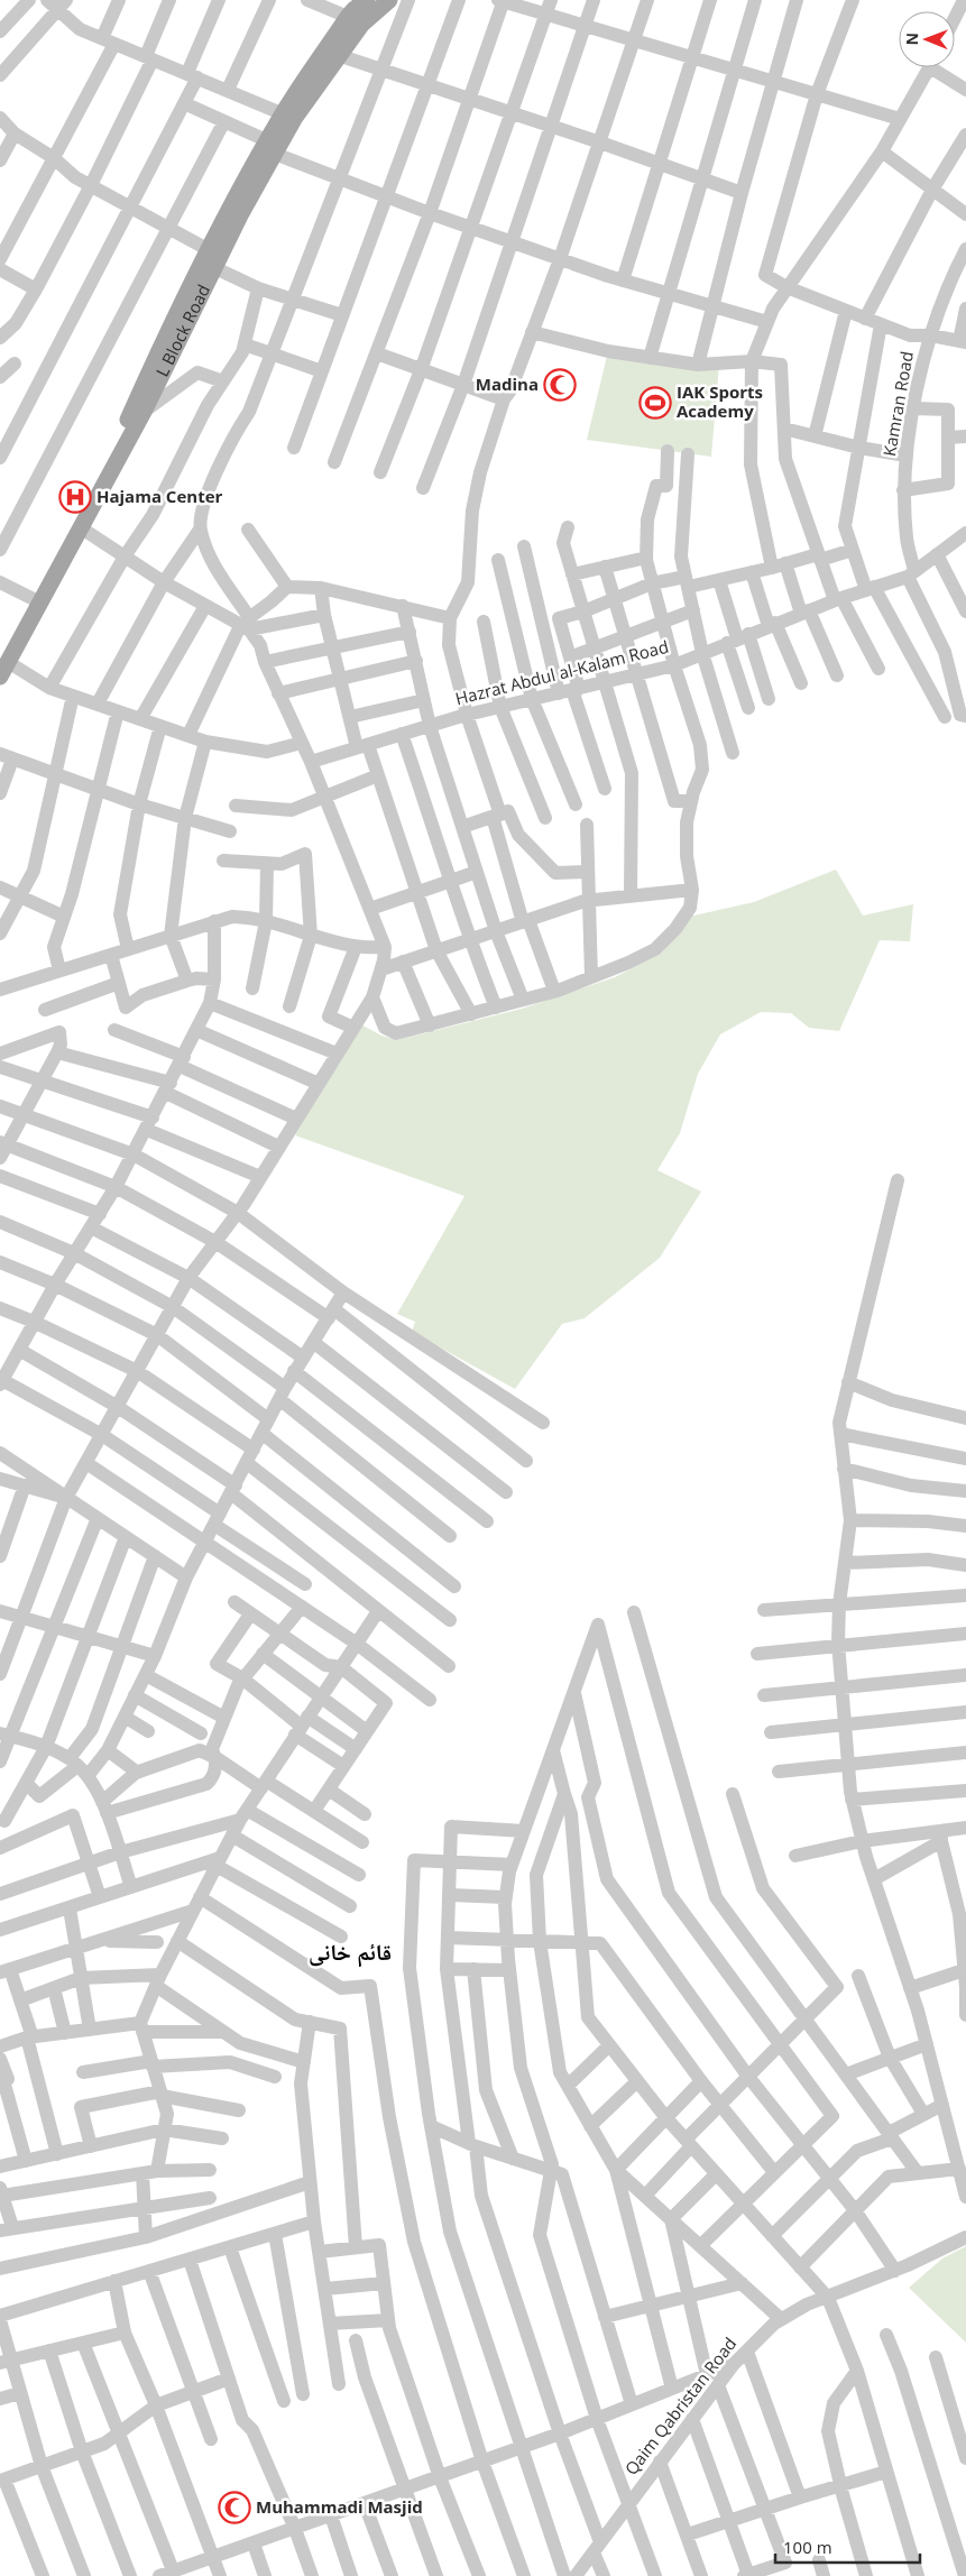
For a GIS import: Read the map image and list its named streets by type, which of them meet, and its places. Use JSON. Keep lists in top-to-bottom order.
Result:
{
  "streets": {
    "main road": ["L Block Road"],
    "street": ["Kamran Road", "Hazrat Abdul al-Kalam Road", "Qaim Qabristan Road"]
  },
  "crossings": [
    ["Kamran Road", "Hazrat Abdul al-Kalam Road"]
  ],
  "districts": ["قائم خانى"],
  "places": {
    "mosque": ["Madina", "Muhammadi Masjid"],
    "sports": ["IAK Sports Academy"],
    "hospital": ["Hajama Center"]
  },
  "scale_bar": "100 m",
  "north": "left"
}
